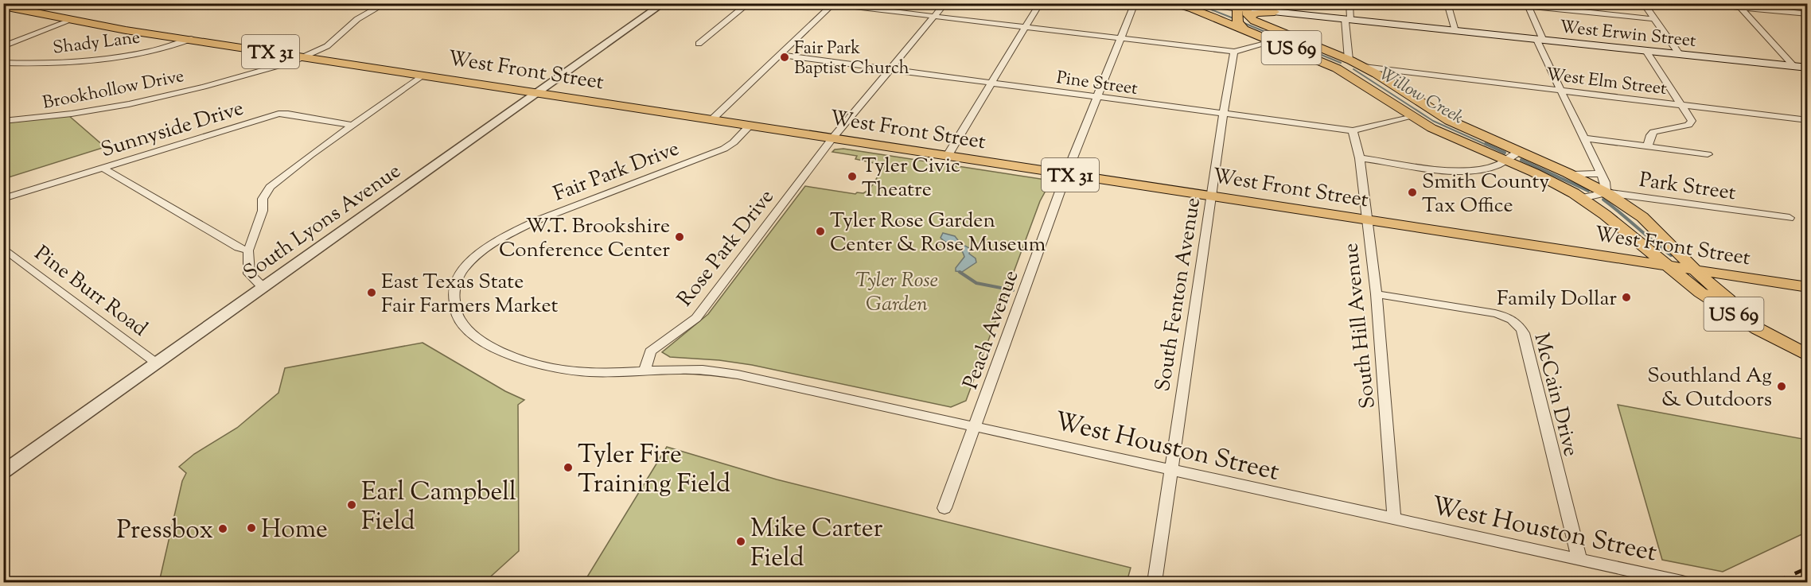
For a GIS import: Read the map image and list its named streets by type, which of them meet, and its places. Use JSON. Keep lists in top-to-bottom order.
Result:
{
  "streets": {
    "main road": [
      "West Erwin Street",
      "US 69",
      "TX 31",
      "West Front Street"
    ],
    "street": [
      "Shady Lane",
      "West Elm Street",
      "Pine Street",
      "Brookhollow Drive",
      "Sunnyside Drive",
      "Fair Park Drive",
      "Park Street",
      "South Lyons Avenue",
      "Rose Park Drive",
      "Pine Burr Road",
      "South Fenton Avenue",
      "South Hill Avenue",
      "Peach Avenue",
      "McCain Drive",
      "West Houston Street"
    ]
  },
  "crossings": [
    ["Shady Lane", "West Front Street"],
    ["US 69", "West Front Street"],
    ["US 69", "West Elm Street"],
    ["US 69", "Pine Street"],
    ["US 69", "Park Street"],
    ["West Front Street", "Brookhollow Drive"],
    ["West Front Street", "Fair Park Drive"],
    ["West Front Street", "South Lyons Avenue"],
    ["West Front Street", "Rose Park Drive"],
    ["West Front Street", "South Fenton Avenue"],
    ["West Front Street", "South Hill Avenue"],
    ["West Front Street", "Peach Avenue"],
    ["Pine Street", "Rose Park Drive"],
    ["Pine Street", "South Fenton Avenue"],
    ["Pine Street", "South Hill Avenue"],
    ["Pine Street", "Peach Avenue"],
    ["Fair Park Drive", "Rose Park Drive"],
    ["Fair Park Drive", "West Houston Street"],
    ["South Lyons Avenue", "Pine Burr Road"],
    ["Rose Park Drive", "West Houston Street"],
    ["South Fenton Avenue", "West Houston Street"],
    ["South Hill Avenue", "McCain Drive"],
    ["South Hill Avenue", "West Houston Street"],
    ["Peach Avenue", "West Houston Street"],
    ["McCain Drive", "West Houston Street"]
  ],
  "water": ["Willow Creek"],
  "parks": ["Tyler Rose Garden"],
  "places": [
    "Fair Park Baptist Church",
    "Tyler Civic Theatre",
    "Smith County Tax Office",
    "Tyler Rose Garden Center & Rose Museum",
    "W.T. Brookshire Conference Center",
    "East Texas State Fair Farmers Market",
    "Family Dollar",
    "Southland Ag & Outdoors",
    "Tyler Fire Training Field",
    "Earl Campbell Field",
    "Home",
    "Pressbox",
    "Mike Carter Field"
  ]
}
